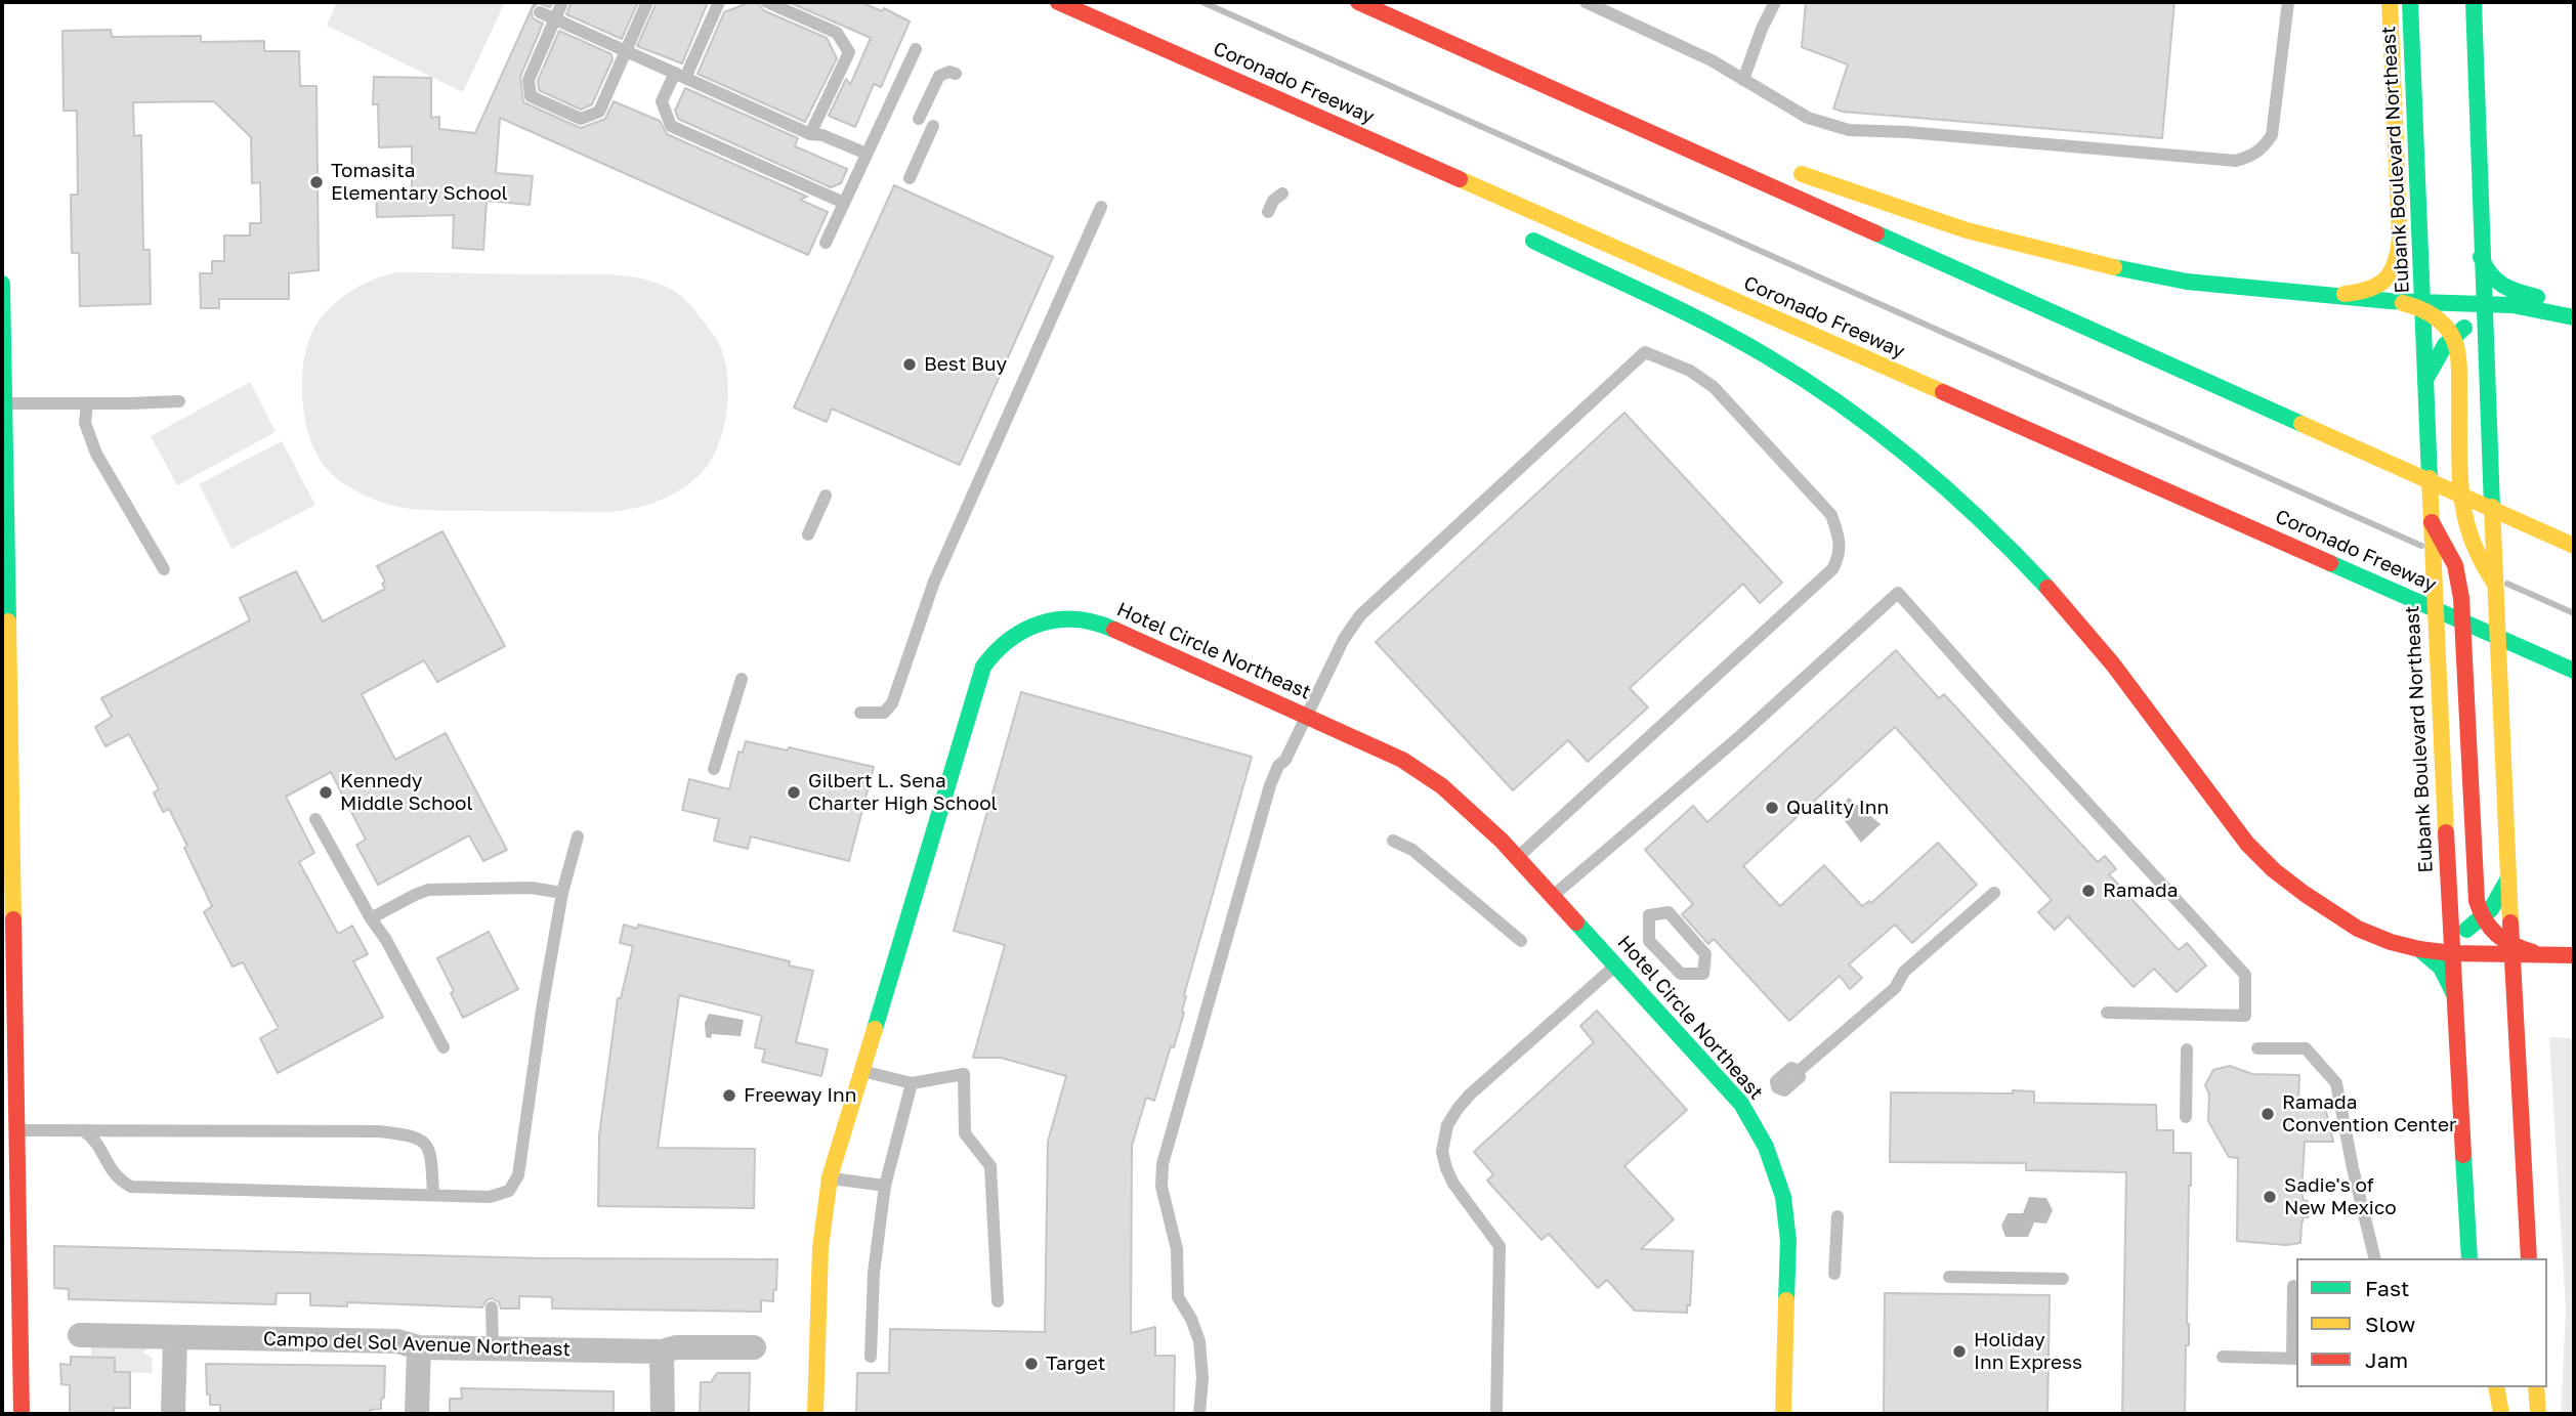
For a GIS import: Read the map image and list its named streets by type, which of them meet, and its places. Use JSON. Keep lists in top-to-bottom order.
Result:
{
  "streets": {
    "main road": ["Coronado Freeway", "Eubank Boulevard Northeast", "Hotel Circle Northeast"],
    "street": ["Campo del Sol Avenue Northeast"]
  },
  "places": [
    "Tomasita Elementary School",
    "Best Buy",
    "Kennedy Middle School",
    "Gilbert L. Sena Charter High School",
    "Quality Inn",
    "Ramada",
    "Freeway Inn",
    "Ramada Convention Center",
    "Sadie's of New Mexico",
    "Holiday Inn Express",
    "Target"
  ],
  "legend": ["Fast", "Slow", "Jam"]
}
